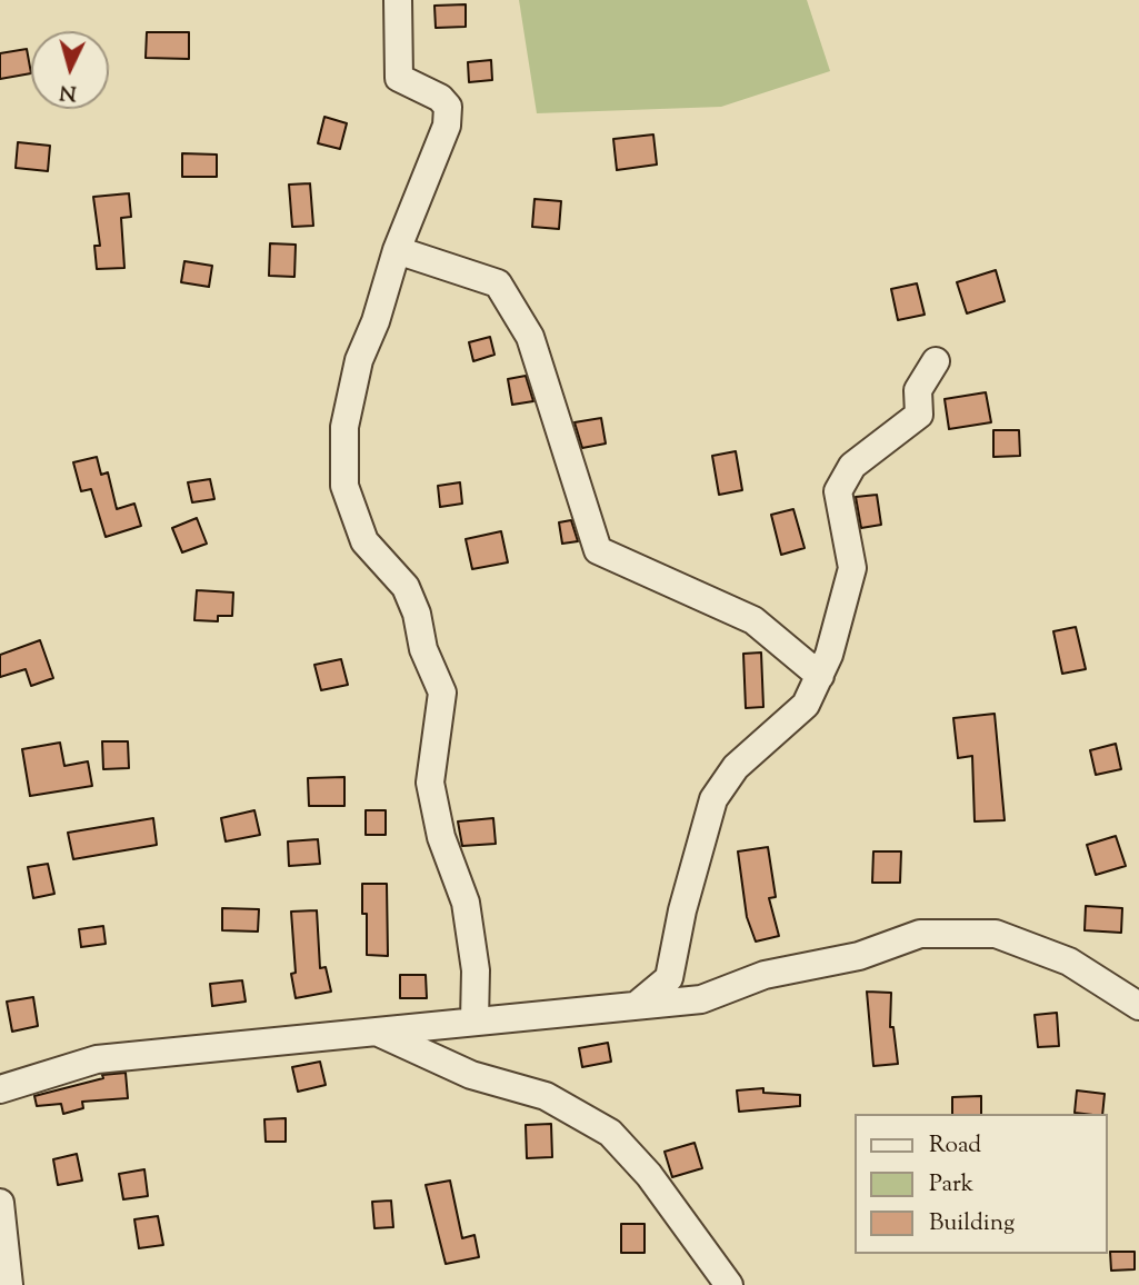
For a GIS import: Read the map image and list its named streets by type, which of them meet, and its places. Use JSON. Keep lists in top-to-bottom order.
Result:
{
  "legend": ["Road", "Park", "Building"],
  "north": "bottom"
}
